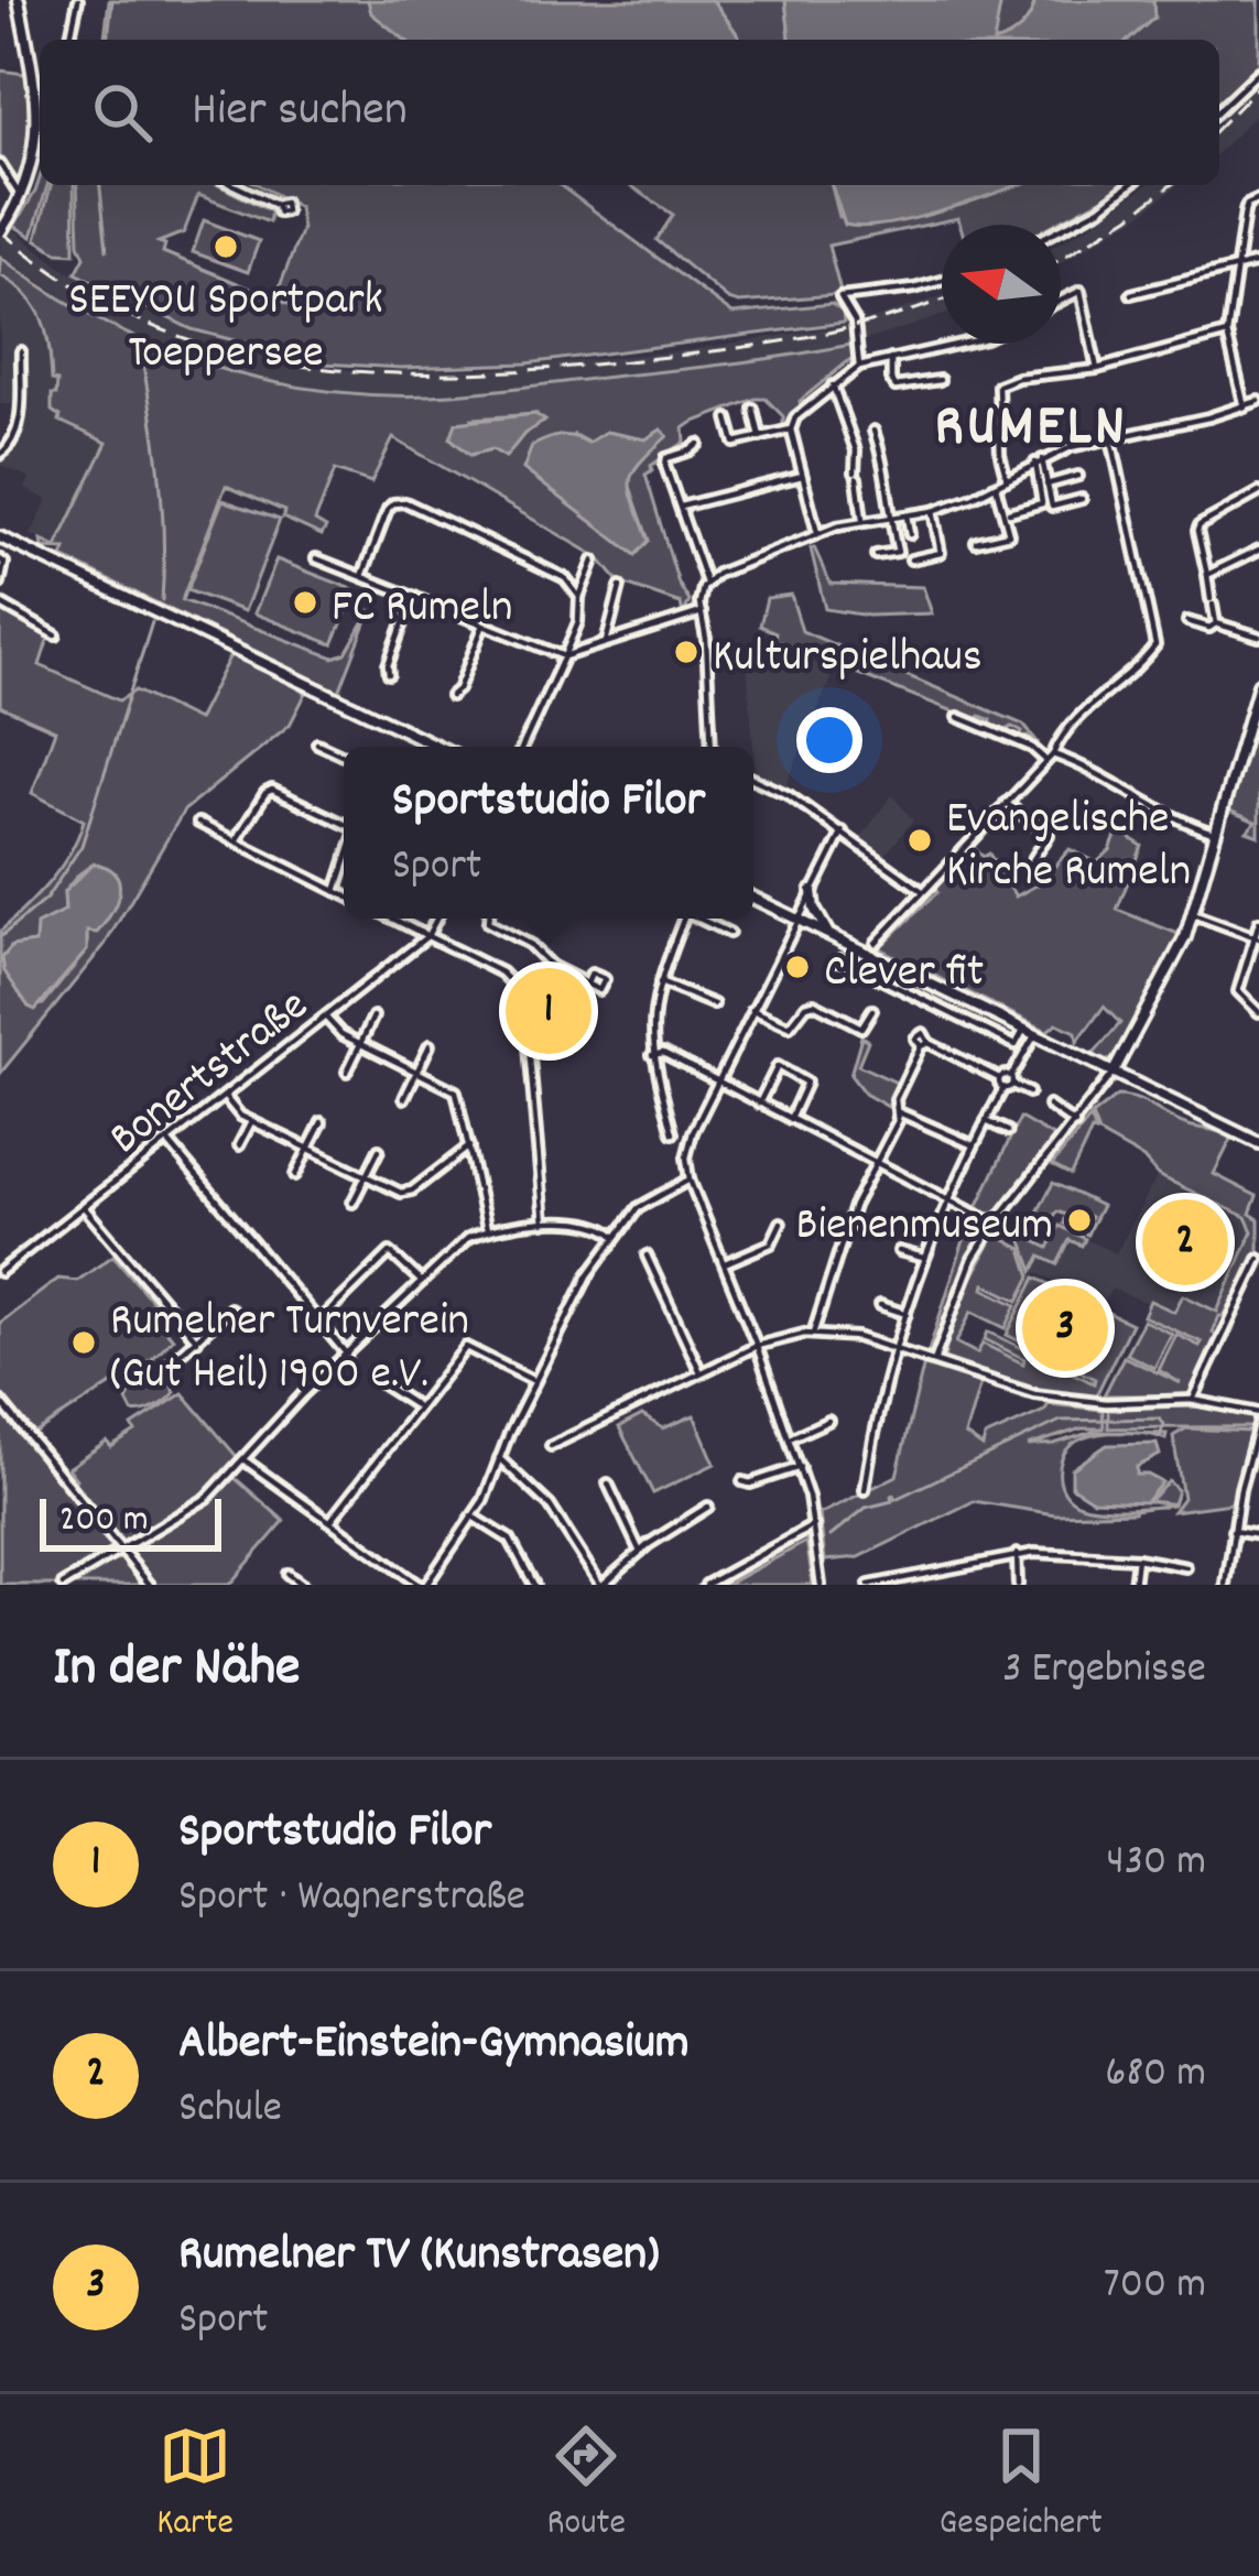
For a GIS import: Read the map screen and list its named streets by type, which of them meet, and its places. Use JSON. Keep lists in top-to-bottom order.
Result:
{
  "streets": {
    "street": ["Bonertstraße"]
  },
  "districts": ["RUMELN"],
  "places": [
    "SEEYOU Sportpark Toeppersee",
    "FC Rumeln",
    "Kulturspielhaus",
    "Evangelische Kirche Rumeln",
    "Clever fit",
    "Bienenmuseum",
    "Rumelner Turnverein (Gut Heil) 1900 e.V."
  ],
  "scale_bar": "200 m",
  "north": "left",
  "page": {
    "search": "Hier suchen",
    "popup": ["Sportstudio Filor", "Sport"],
    "pins": ["1", "2", "3"],
    "scale": "200 m",
    "heading": ["In der Nähe", "3 Ergebnisse"],
    "list": [
      {
        "mark": "1",
        "name": "Sportstudio Filor",
        "note": "Sport · Wagnerstraße",
        "value": "430 m"
      },
      {
        "mark": "2",
        "name": "Albert-Einstein-Gymnasium",
        "note": "Schule",
        "value": "680 m"
      },
      {
        "mark": "3",
        "name": "Rumelner TV (Kunstrasen)",
        "note": "Sport",
        "value": "700 m"
      }
    ],
    "nav": ["Karte", "Route", "Gespeichert"]
  }
}
